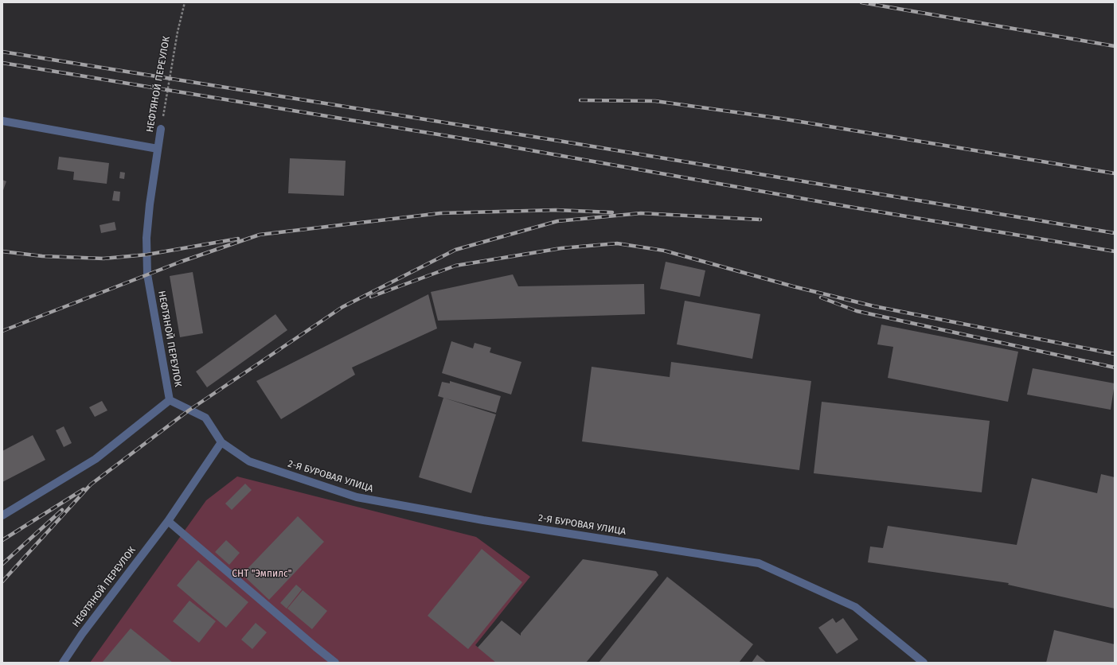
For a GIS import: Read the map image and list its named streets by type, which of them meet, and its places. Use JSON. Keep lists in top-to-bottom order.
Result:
{
  "streets": {
    "street": ["НЕФТЯНОЙ ПЕРЕУЛОК", "2-Я БУРОВАЯ УЛИЦА"]
  },
  "crossings": [
    ["НЕФТЯНОЙ ПЕРЕУЛОК", "2-Я БУРОВАЯ УЛИЦА"]
  ],
  "parks": ["СНТ \"Эмпилс\""]
}
